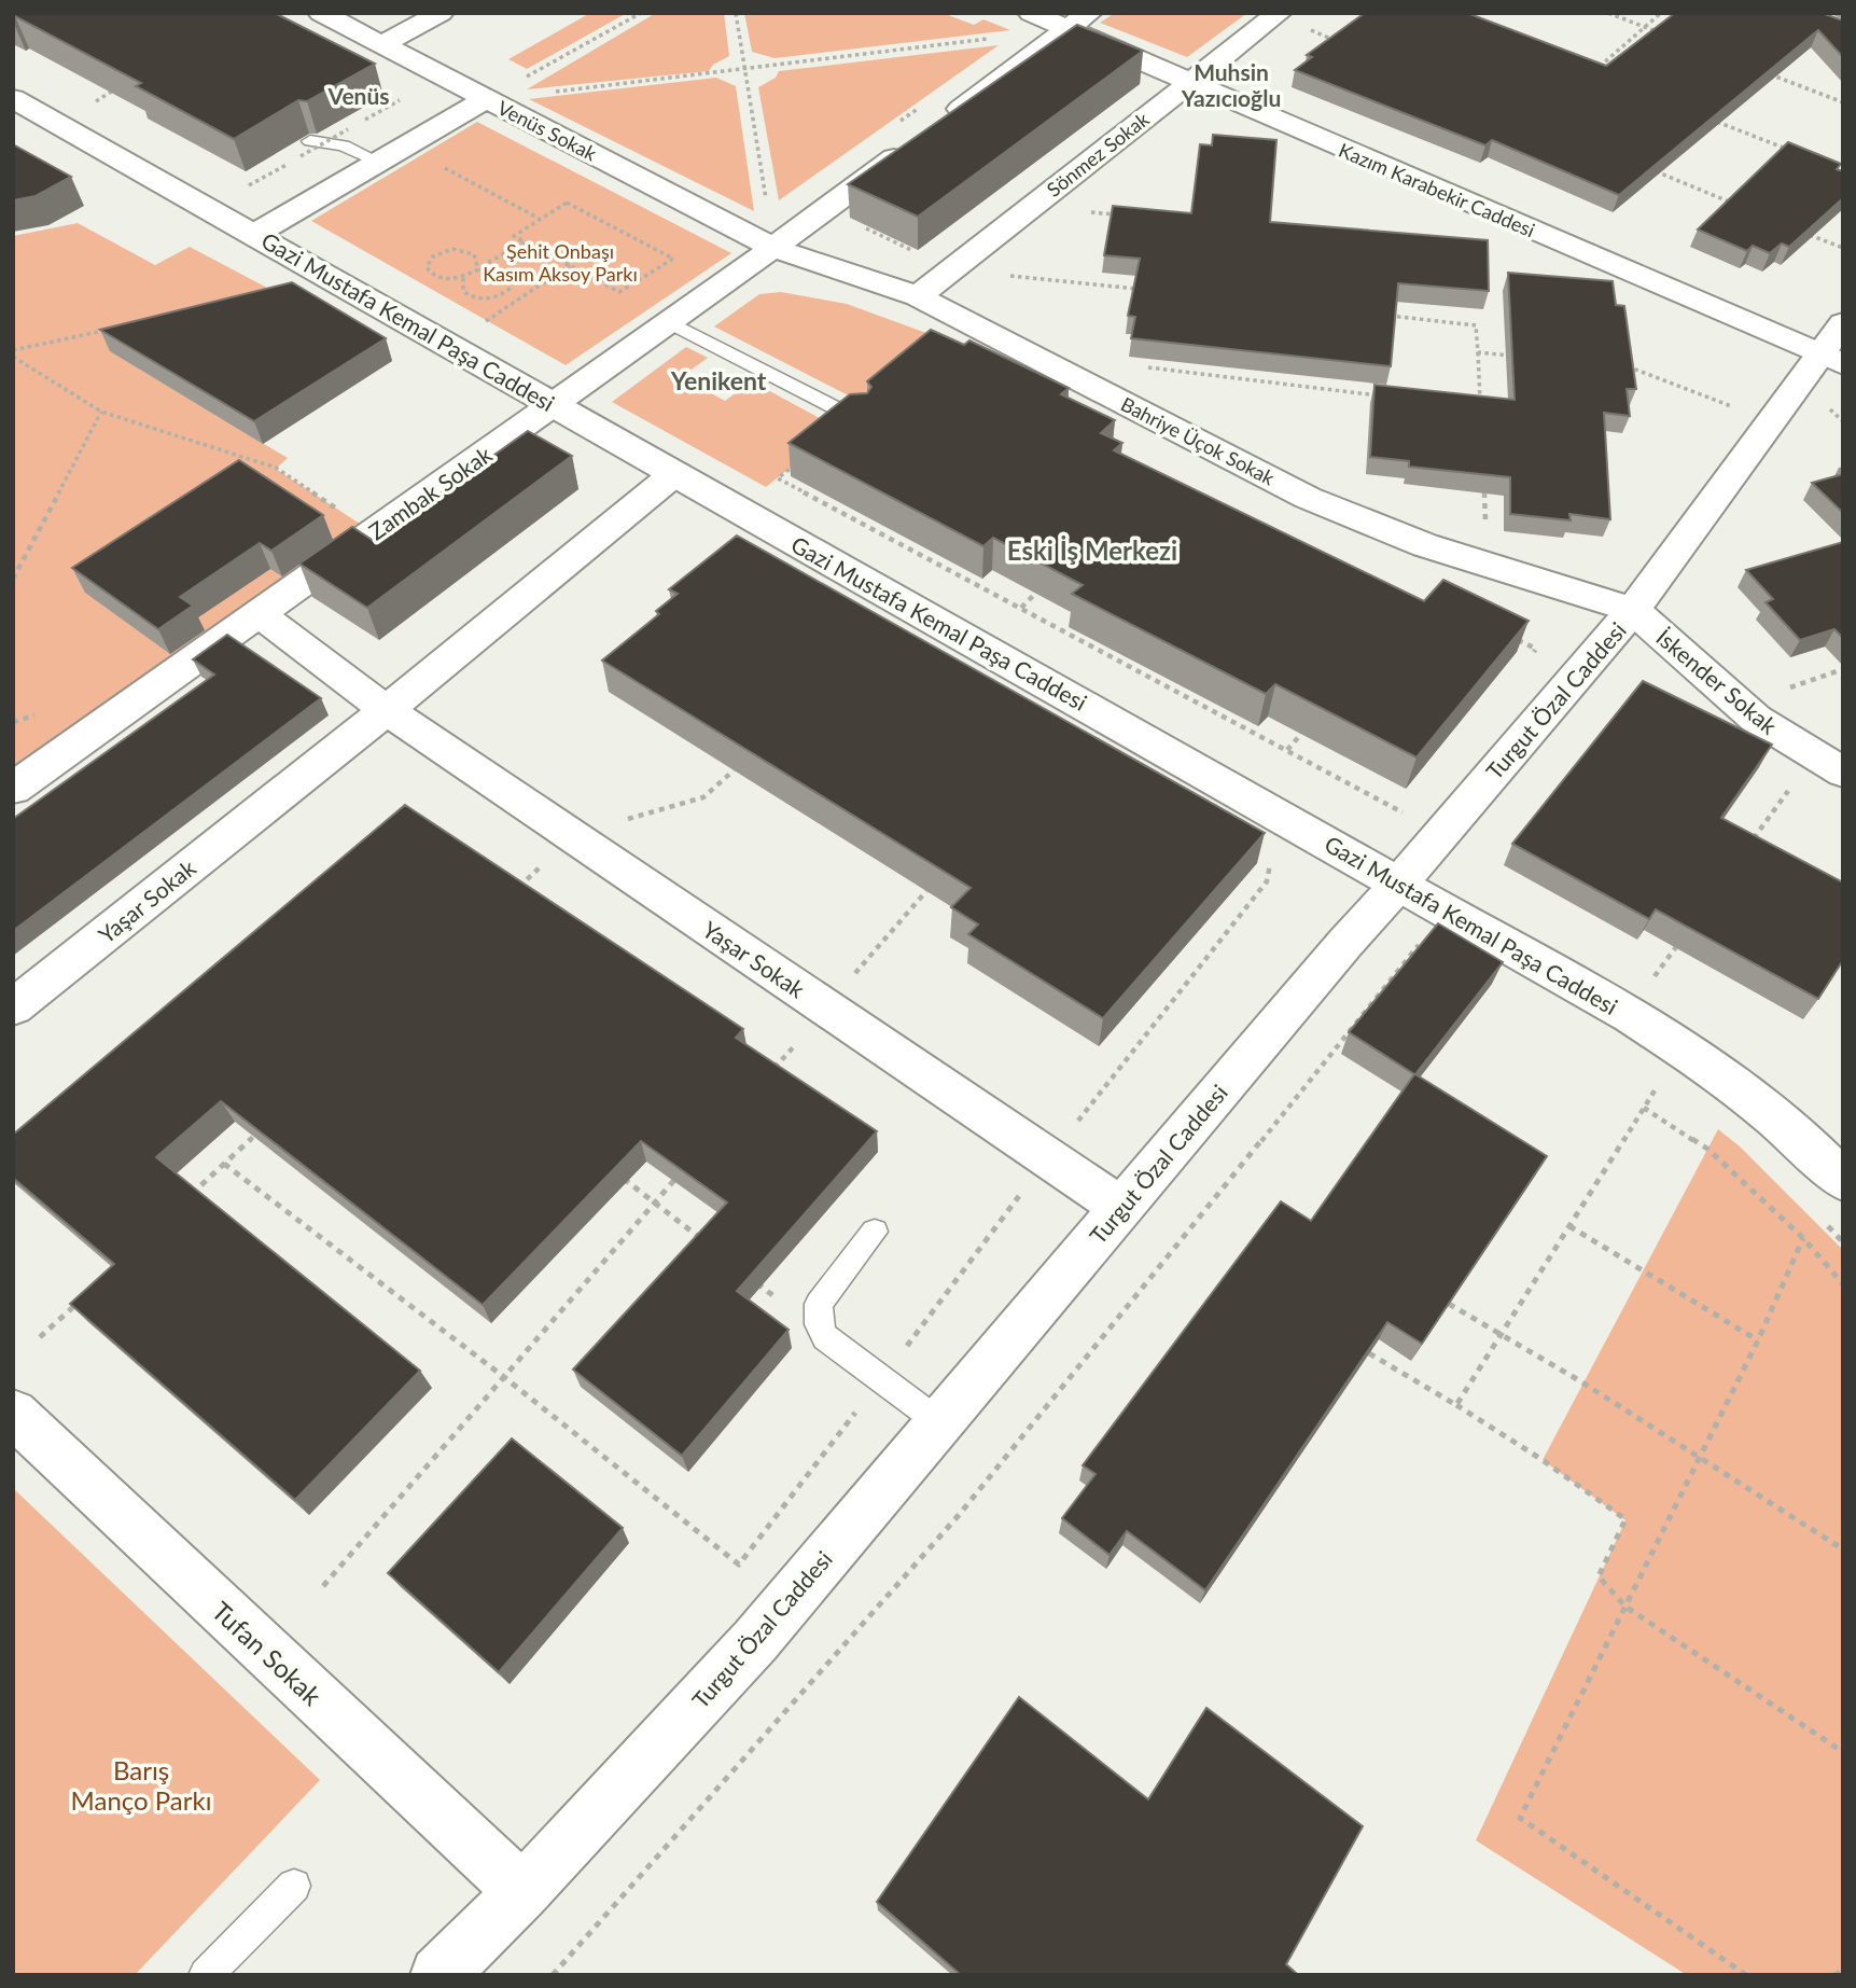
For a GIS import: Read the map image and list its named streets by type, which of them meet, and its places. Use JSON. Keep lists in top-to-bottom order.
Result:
{
  "streets": {
    "street": [
      "Venüs Sokak",
      "Sönmez Sokak",
      "Kazım Karabekir Caddesi",
      "Gazi Mustafa Kemal Paşa Caddesi",
      "Bahriye Üçok Sokak",
      "Zambak Sokak",
      "İskender Sokak",
      "Turgut Özal Caddesi",
      "Yaşar Sokak",
      "Tufan Sokak"
    ]
  },
  "crossings": [
    ["Venüs Sokak", "Bahriye Üçok Sokak"],
    ["Venüs Sokak", "Zambak Sokak"],
    ["Sönmez Sokak", "Kazım Karabekir Caddesi"],
    ["Sönmez Sokak", "Bahriye Üçok Sokak"],
    ["Kazım Karabekir Caddesi", "Turgut Özal Caddesi"],
    ["Gazi Mustafa Kemal Paşa Caddesi", "Zambak Sokak"],
    ["Gazi Mustafa Kemal Paşa Caddesi", "Turgut Özal Caddesi"],
    ["Gazi Mustafa Kemal Paşa Caddesi", "Yaşar Sokak"],
    ["Bahriye Üçok Sokak", "Zambak Sokak"],
    ["Bahriye Üçok Sokak", "İskender Sokak"],
    ["Bahriye Üçok Sokak", "Turgut Özal Caddesi"],
    ["Zambak Sokak", "Yaşar Sokak"],
    ["İskender Sokak", "Turgut Özal Caddesi"],
    ["Turgut Özal Caddesi", "Yaşar Sokak"],
    ["Turgut Özal Caddesi", "Tufan Sokak"]
  ],
  "districts": [
    "Muhsin Yazıcıoğlu",
    "Venüs",
    "Yenikent",
    "Eski İş Merkezi"
  ],
  "parks": ["Şehit Onbaşı Kasım Aksoy Parkı", "Barış Manço Parkı"]
}
